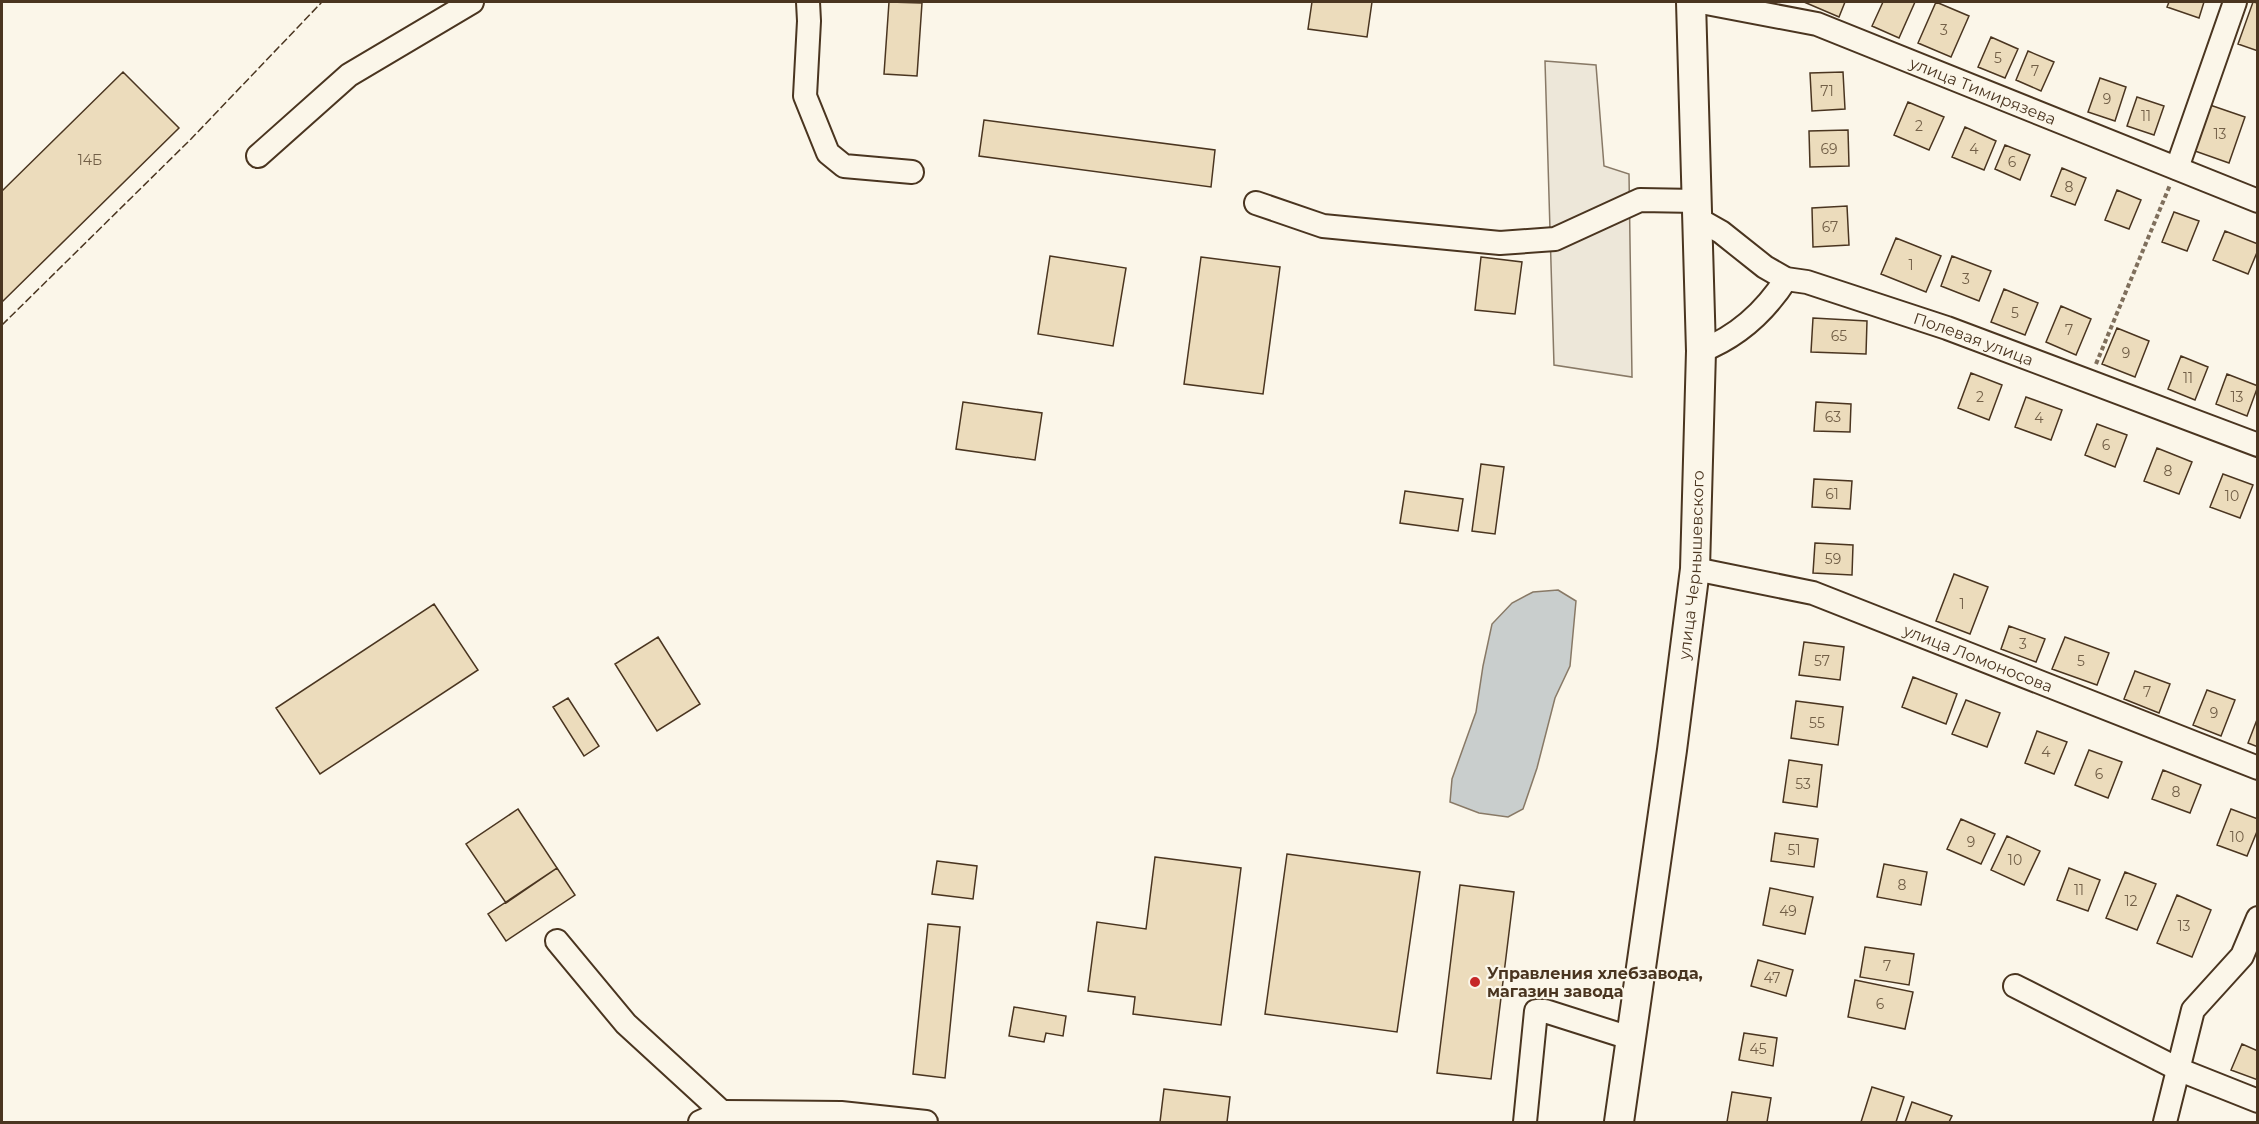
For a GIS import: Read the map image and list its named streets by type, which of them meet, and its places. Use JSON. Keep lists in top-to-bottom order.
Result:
{
  "streets": {
    "main road": ["улица Чернышевского"],
    "street": ["улица Тимирязева", "Полевая улица", "улица Ломоносова"]
  },
  "crossings": [
    ["Полевая улица", "улица Чернышевского"],
    ["улица Чернышевского", "улица Ломоносова"]
  ],
  "places": ["Управления хлебзавода, магазин завода"],
  "house_numbers": [
    "3",
    "5",
    "7",
    "71",
    "9",
    "11",
    "2",
    "13",
    "69",
    "4",
    "14Б",
    "6",
    "8",
    "67",
    "1",
    "3",
    "5",
    "7",
    "65",
    "9",
    "11",
    "2",
    "13",
    "63",
    "4",
    "6",
    "8",
    "61",
    "10",
    "59",
    "1",
    "3",
    "57",
    "5",
    "7",
    "9",
    "55",
    "4",
    "6",
    "53",
    "8",
    "10",
    "9",
    "51",
    "10",
    "8",
    "11",
    "12",
    "49",
    "13",
    "7",
    "47",
    "6",
    "45"
  ]
}
